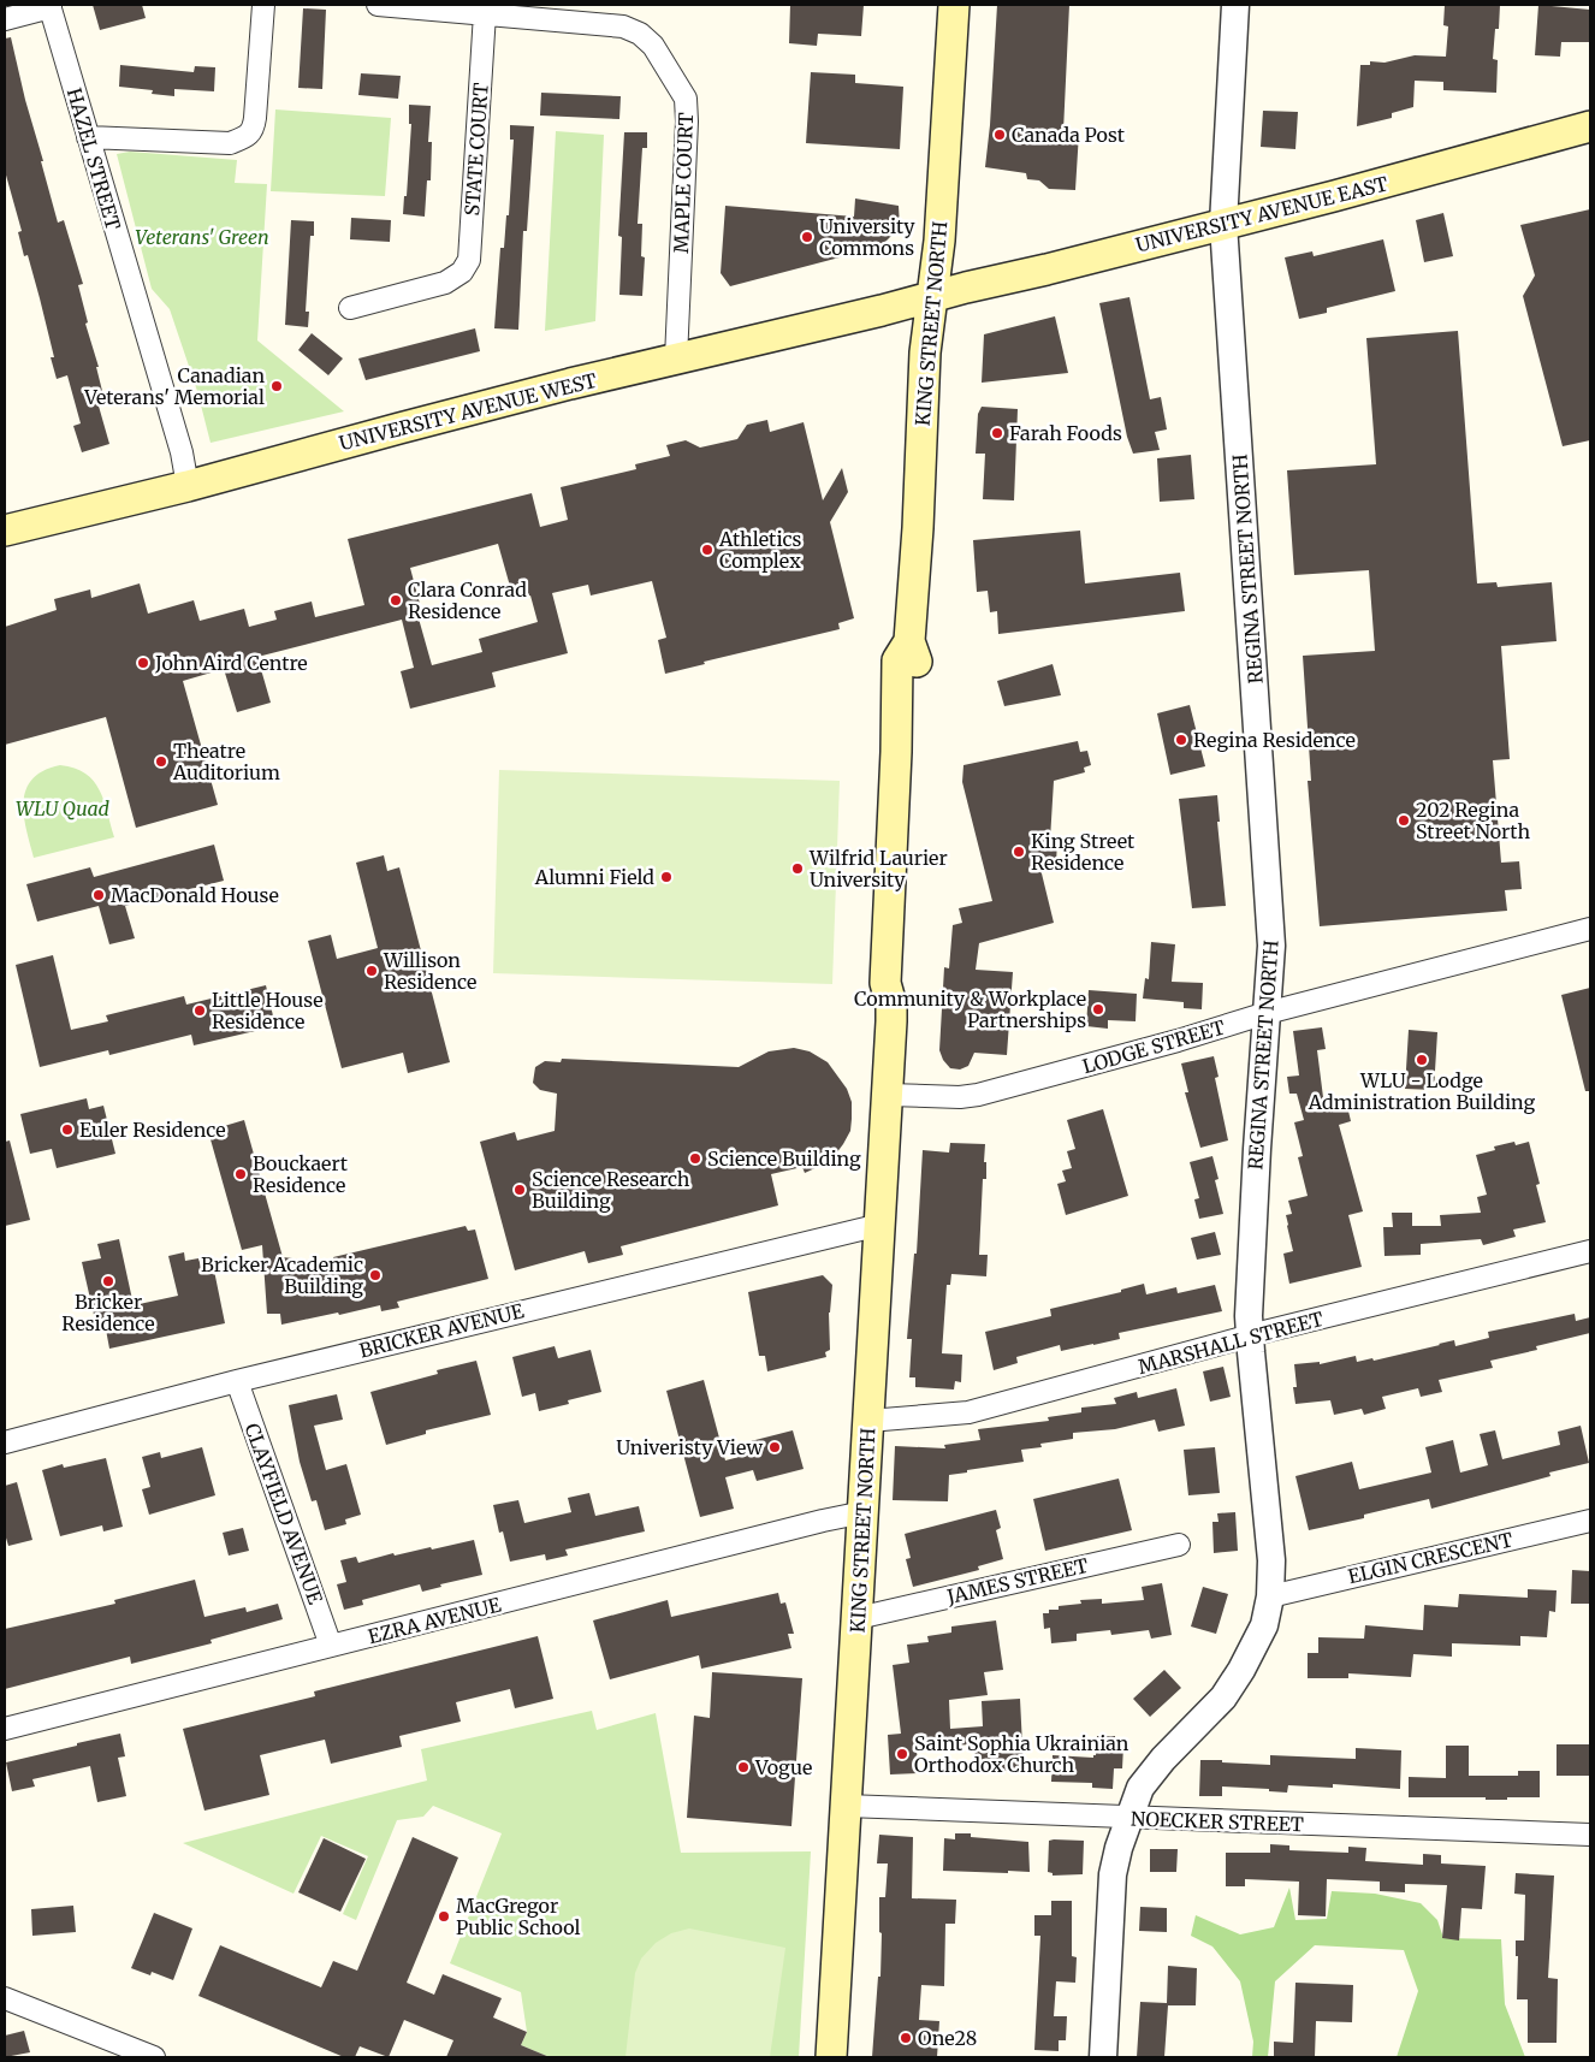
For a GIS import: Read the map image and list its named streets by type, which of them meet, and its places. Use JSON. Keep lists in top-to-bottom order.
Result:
{
  "streets": {
    "main road": ["UNIVERSITY AVENUE EAST", "KING STREET NORTH", "UNIVERSITY AVENUE WEST"],
    "street": [
      "STATE COURT",
      "HAZEL STREET",
      "MAPLE COURT",
      "REGINA STREET NORTH",
      "LODGE STREET",
      "BRICKER AVENUE",
      "MARSHALL STREET",
      "CLAYFIELD AVENUE",
      "ELGIN CRESCENT",
      "JAMES STREET",
      "EZRA AVENUE",
      "NOECKER STREET"
    ]
  },
  "crossings": [
    ["STATE COURT", "MAPLE COURT"],
    ["HAZEL STREET", "UNIVERSITY AVENUE WEST"],
    ["MAPLE COURT", "UNIVERSITY AVENUE WEST"],
    ["UNIVERSITY AVENUE EAST", "KING STREET NORTH"],
    ["UNIVERSITY AVENUE EAST", "UNIVERSITY AVENUE WEST"],
    ["UNIVERSITY AVENUE EAST", "REGINA STREET NORTH"],
    ["KING STREET NORTH", "UNIVERSITY AVENUE WEST"],
    ["KING STREET NORTH", "LODGE STREET"],
    ["KING STREET NORTH", "BRICKER AVENUE"],
    ["KING STREET NORTH", "MARSHALL STREET"],
    ["KING STREET NORTH", "JAMES STREET"],
    ["KING STREET NORTH", "EZRA AVENUE"],
    ["KING STREET NORTH", "NOECKER STREET"],
    ["REGINA STREET NORTH", "LODGE STREET"],
    ["REGINA STREET NORTH", "MARSHALL STREET"],
    ["REGINA STREET NORTH", "ELGIN CRESCENT"],
    ["REGINA STREET NORTH", "NOECKER STREET"],
    ["BRICKER AVENUE", "CLAYFIELD AVENUE"],
    ["CLAYFIELD AVENUE", "EZRA AVENUE"]
  ],
  "parks": ["Veterans' Green", "WLU Quad"],
  "places": [
    "Canada Post",
    "University Commons",
    "Canadian Veterans' Memorial",
    "Farah Foods",
    "Athletics Complex",
    "Clara Conrad Residence",
    "John Aird Centre",
    "Regina Residence",
    "Theatre Auditorium",
    "202 Regina Street North",
    "King Street Residence",
    "Wilfrid Laurier University",
    "Alumni Field",
    "MacDonald House",
    "Willison Residence",
    "Community & Workplace Partnerships",
    "Little House Residence",
    "WLU - Lodge Administration Building",
    "Euler Residence",
    "Science Building",
    "Bouckaert Residence",
    "Science Research Building",
    "Bricker Academic Building",
    "Bricker Residence",
    "Univeristy View",
    "Saint Sophia Ukrainian Orthodox Church",
    "Vogue",
    "MacGregor Public School",
    "One28"
  ]
}
